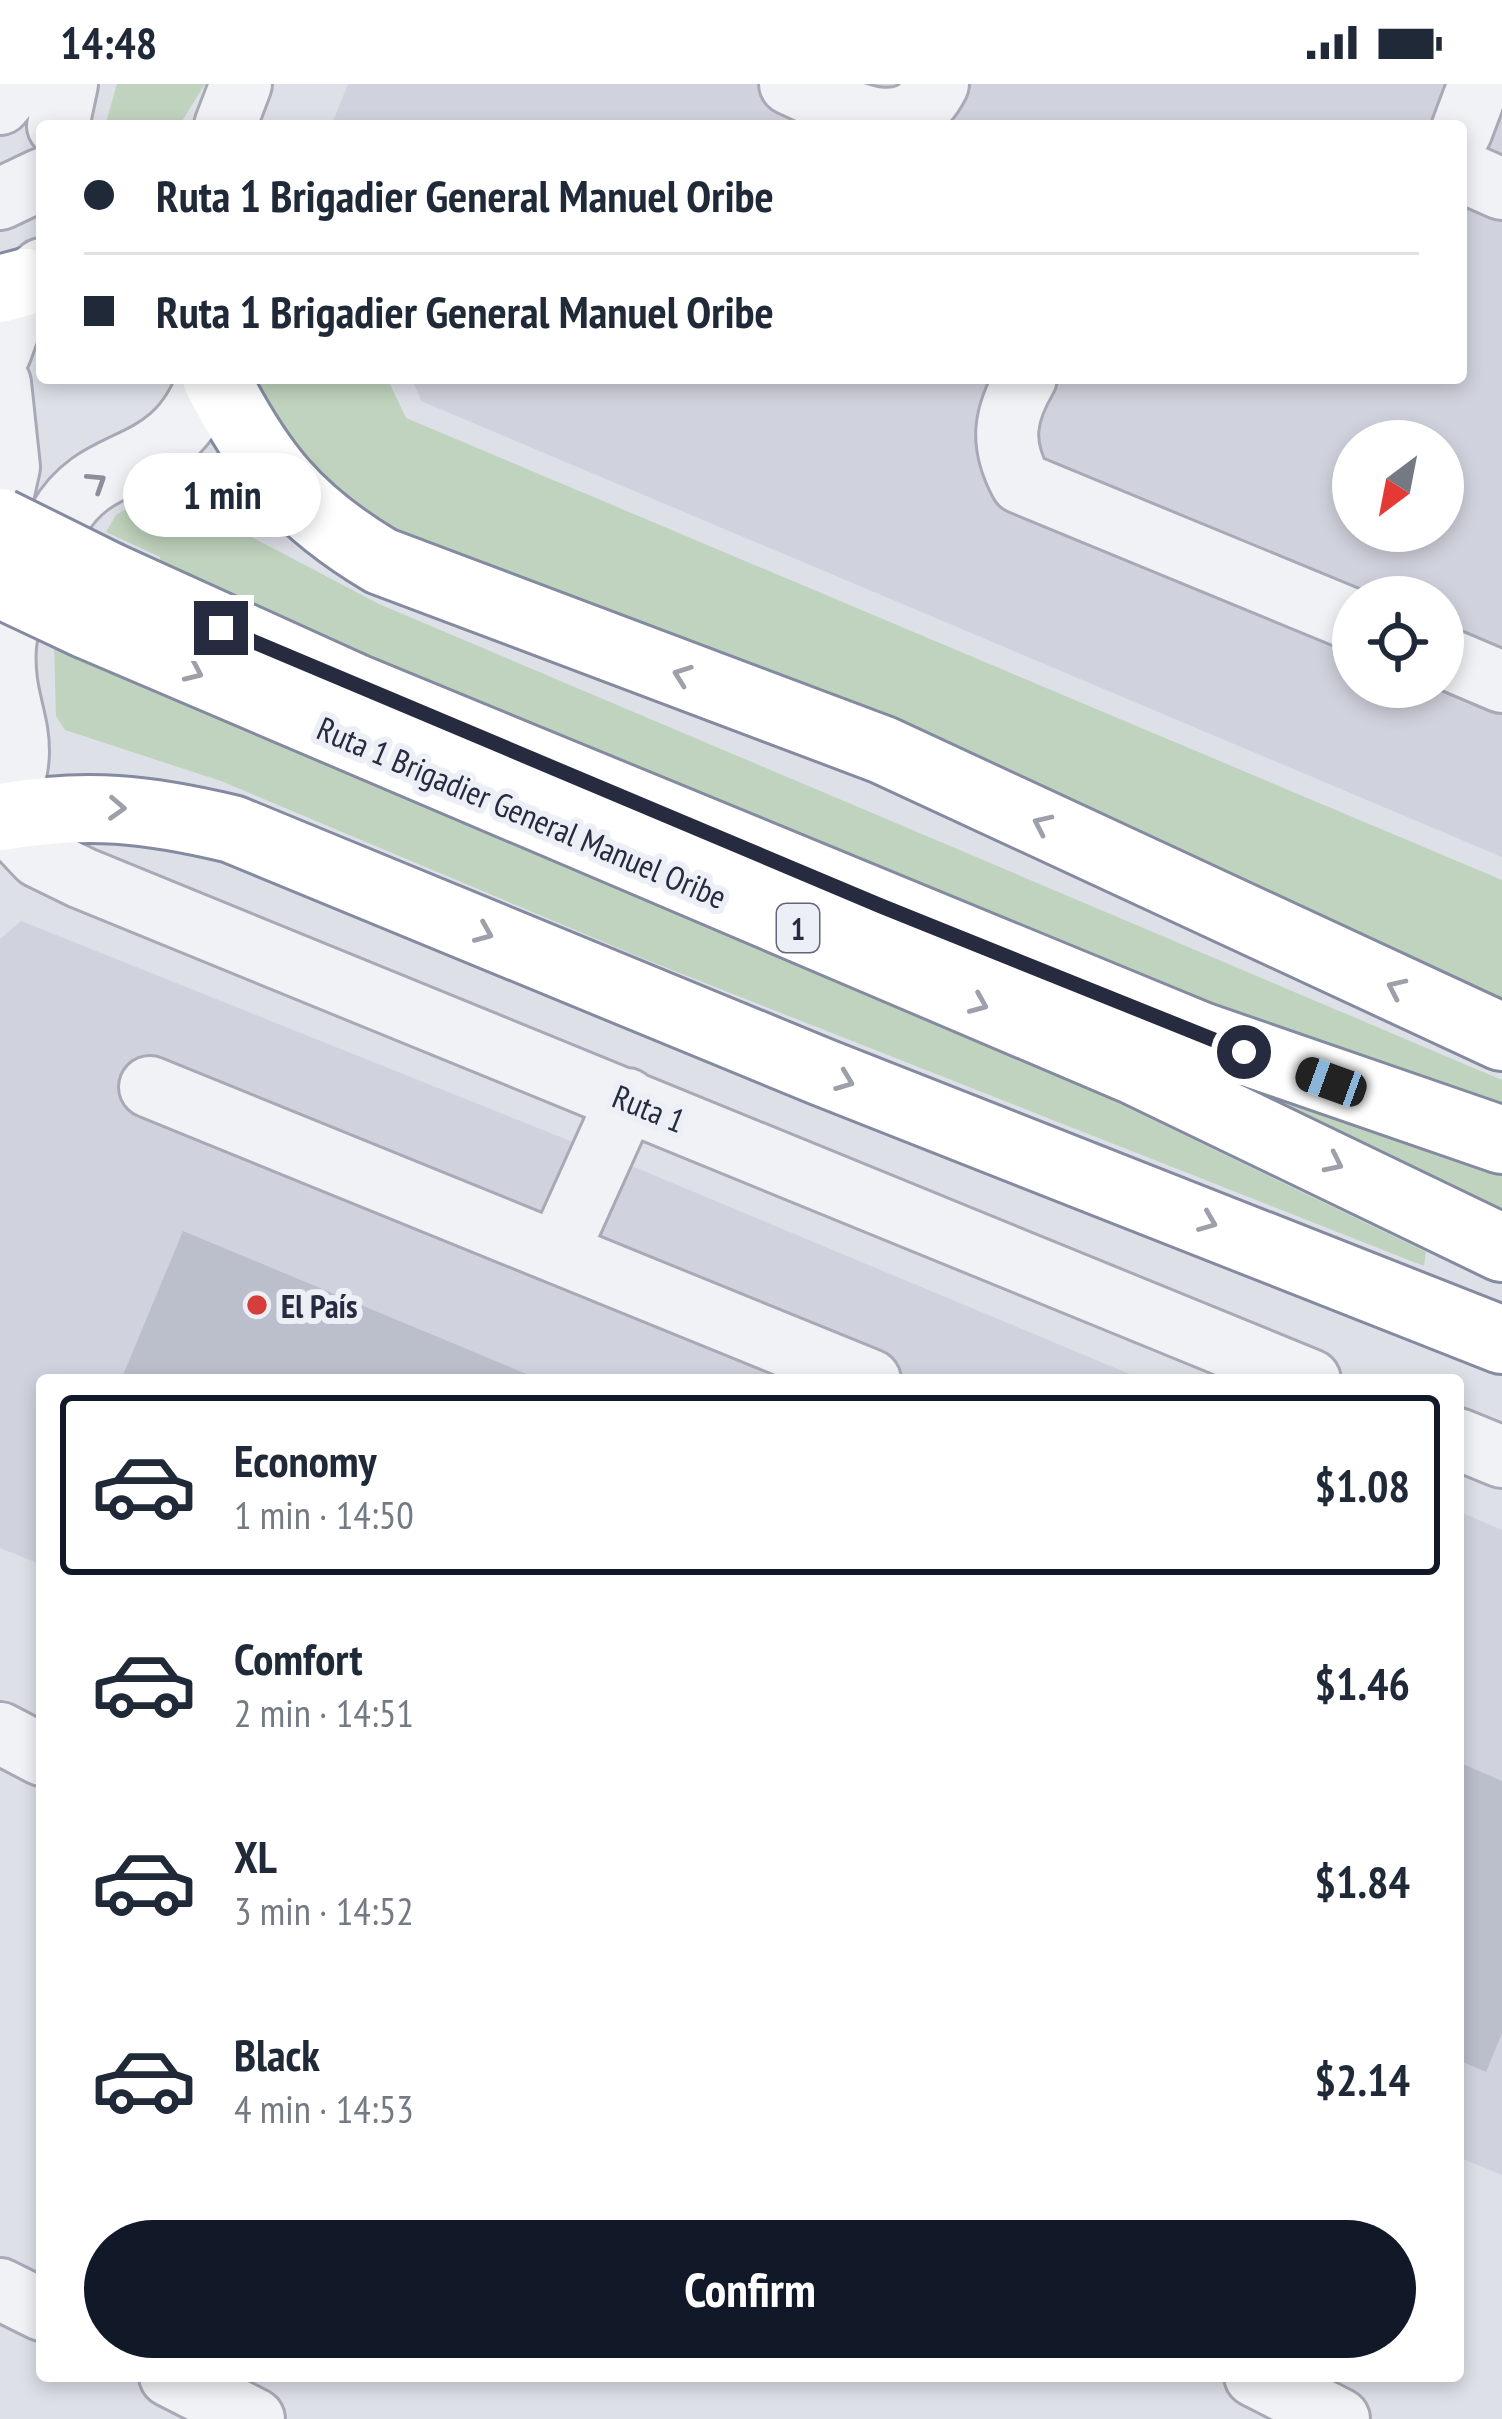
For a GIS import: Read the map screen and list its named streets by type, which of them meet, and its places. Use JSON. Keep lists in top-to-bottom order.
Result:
{
  "streets": {
    "highway": ["Ruta 1 Brigadier General Manuel Oribe", "1"],
    "street": ["Ruta 1"]
  },
  "places": ["El País"],
  "north": "bottom left",
  "page": {
    "status": "14:48",
    "banner": ["Ruta 1 Brigadier General Manuel Oribe", "Ruta 1 Brigadier General Manuel Oribe"],
    "bubble": "1 min",
    "list": [
      {
        "name": "Economy",
        "note": "1 min · 14:50",
        "value": "$1.08"
      },
      {
        "name": "Comfort",
        "note": "2 min · 14:51",
        "value": "$1.46"
      },
      {
        "name": "XL",
        "note": "3 min · 14:52",
        "value": "$1.84"
      },
      {
        "name": "Black",
        "note": "4 min · 14:53",
        "value": "$2.14"
      }
    ],
    "buttons": "Confirm"
  }
}
